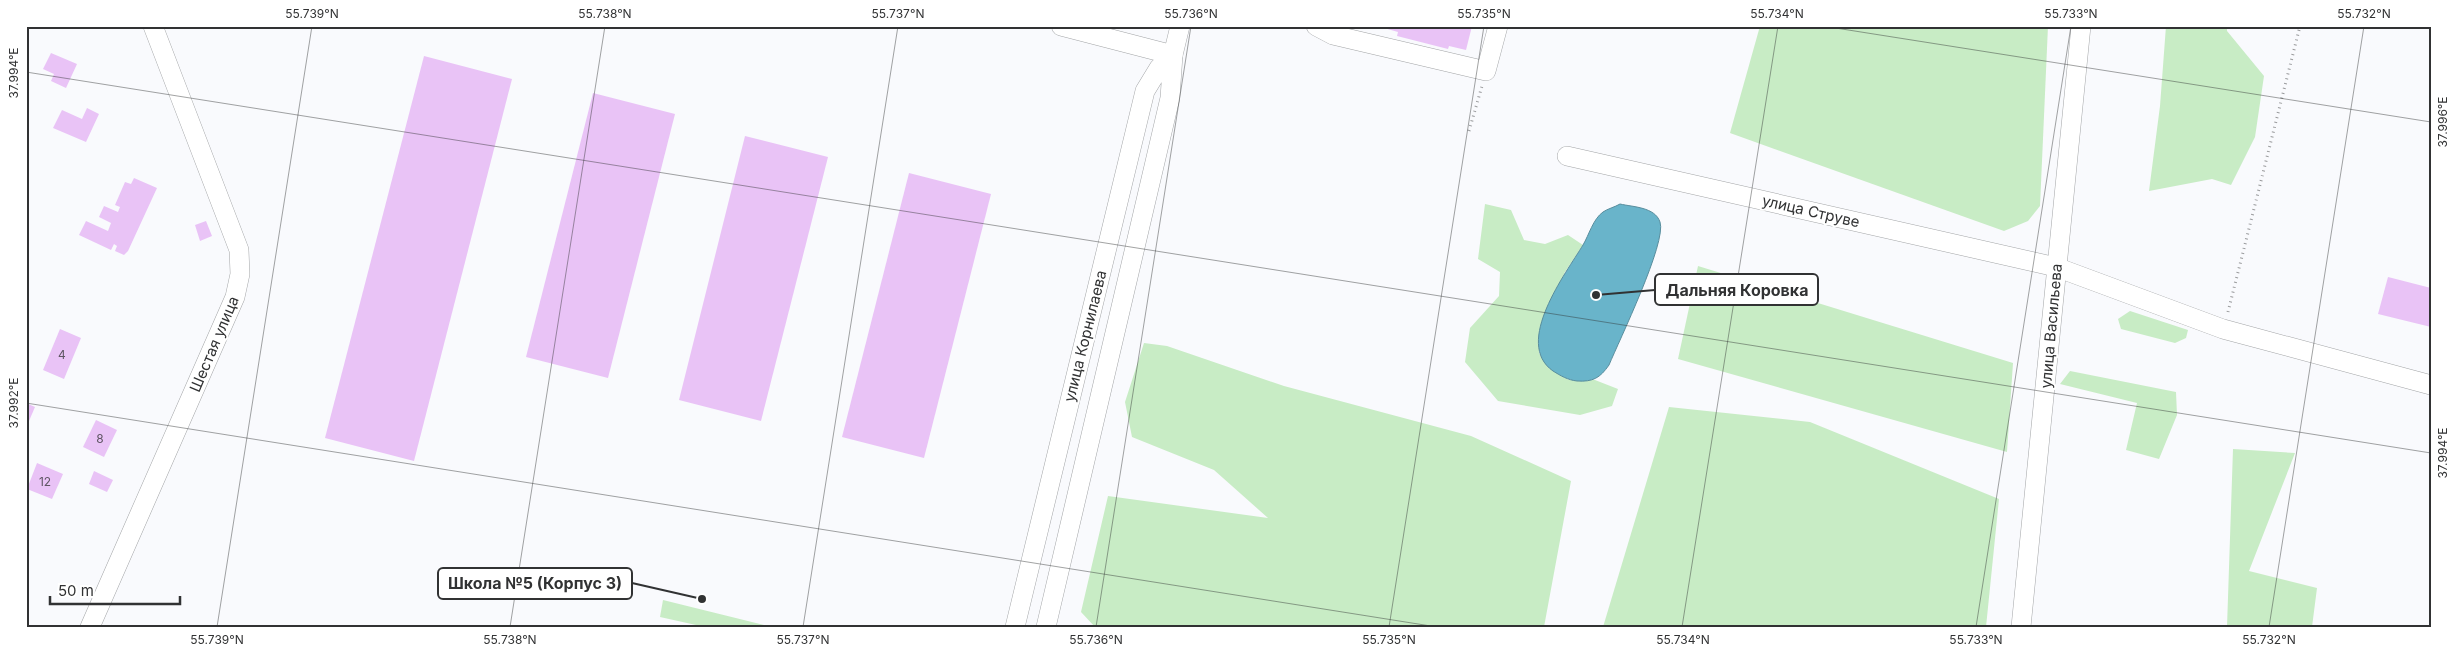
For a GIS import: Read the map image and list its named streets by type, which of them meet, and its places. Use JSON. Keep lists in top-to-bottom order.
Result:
{
  "streets": {
    "street": [
      "улица Струве",
      "улица Васильева",
      "улица Корнилаева",
      "Шестая улица"
    ]
  },
  "crossings": [
    ["улица Струве", "улица Васильева"]
  ],
  "places": ["Дальняя Коровка", "Школа №5 (Корпус 3)"],
  "house_numbers": ["4", "8", "12"],
  "scale_bar": "50 m",
  "coordinates": [
    "55.739°N",
    "55.738°N",
    "55.737°N",
    "55.736°N",
    "55.735°N",
    "55.734°N",
    "55.733°N",
    "55.732°N",
    "37.994°E",
    "37.996°E",
    "37.992°E"
  ]
}
